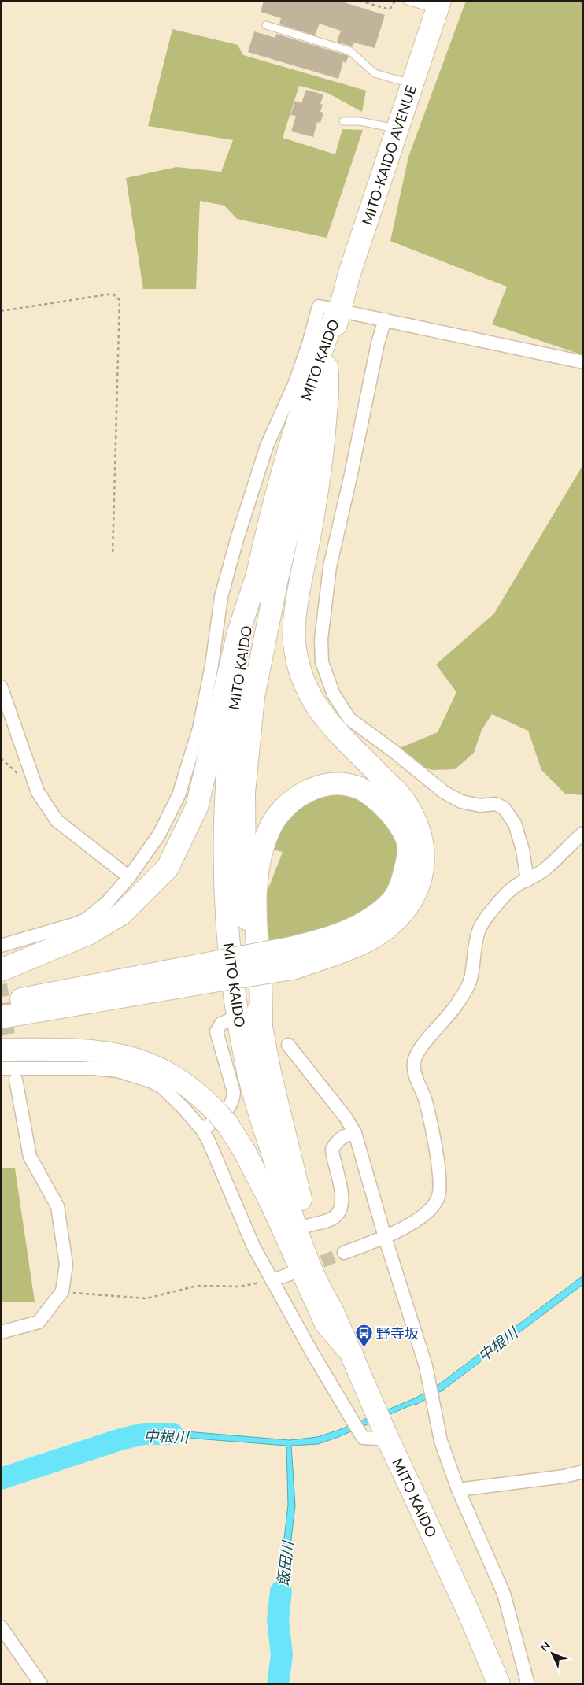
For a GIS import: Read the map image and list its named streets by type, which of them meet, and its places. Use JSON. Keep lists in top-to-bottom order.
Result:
{
  "streets": {
    "highway": ["MITO-KAIDO AVENUE", "MITO KAIDO"]
  },
  "crossings": [
    ["MITO-KAIDO AVENUE", "MITO KAIDO"]
  ],
  "water": ["中根川", "飯田川"],
  "places": {
    "bus stop": ["野寺坂"]
  },
  "north": "top left"
}
